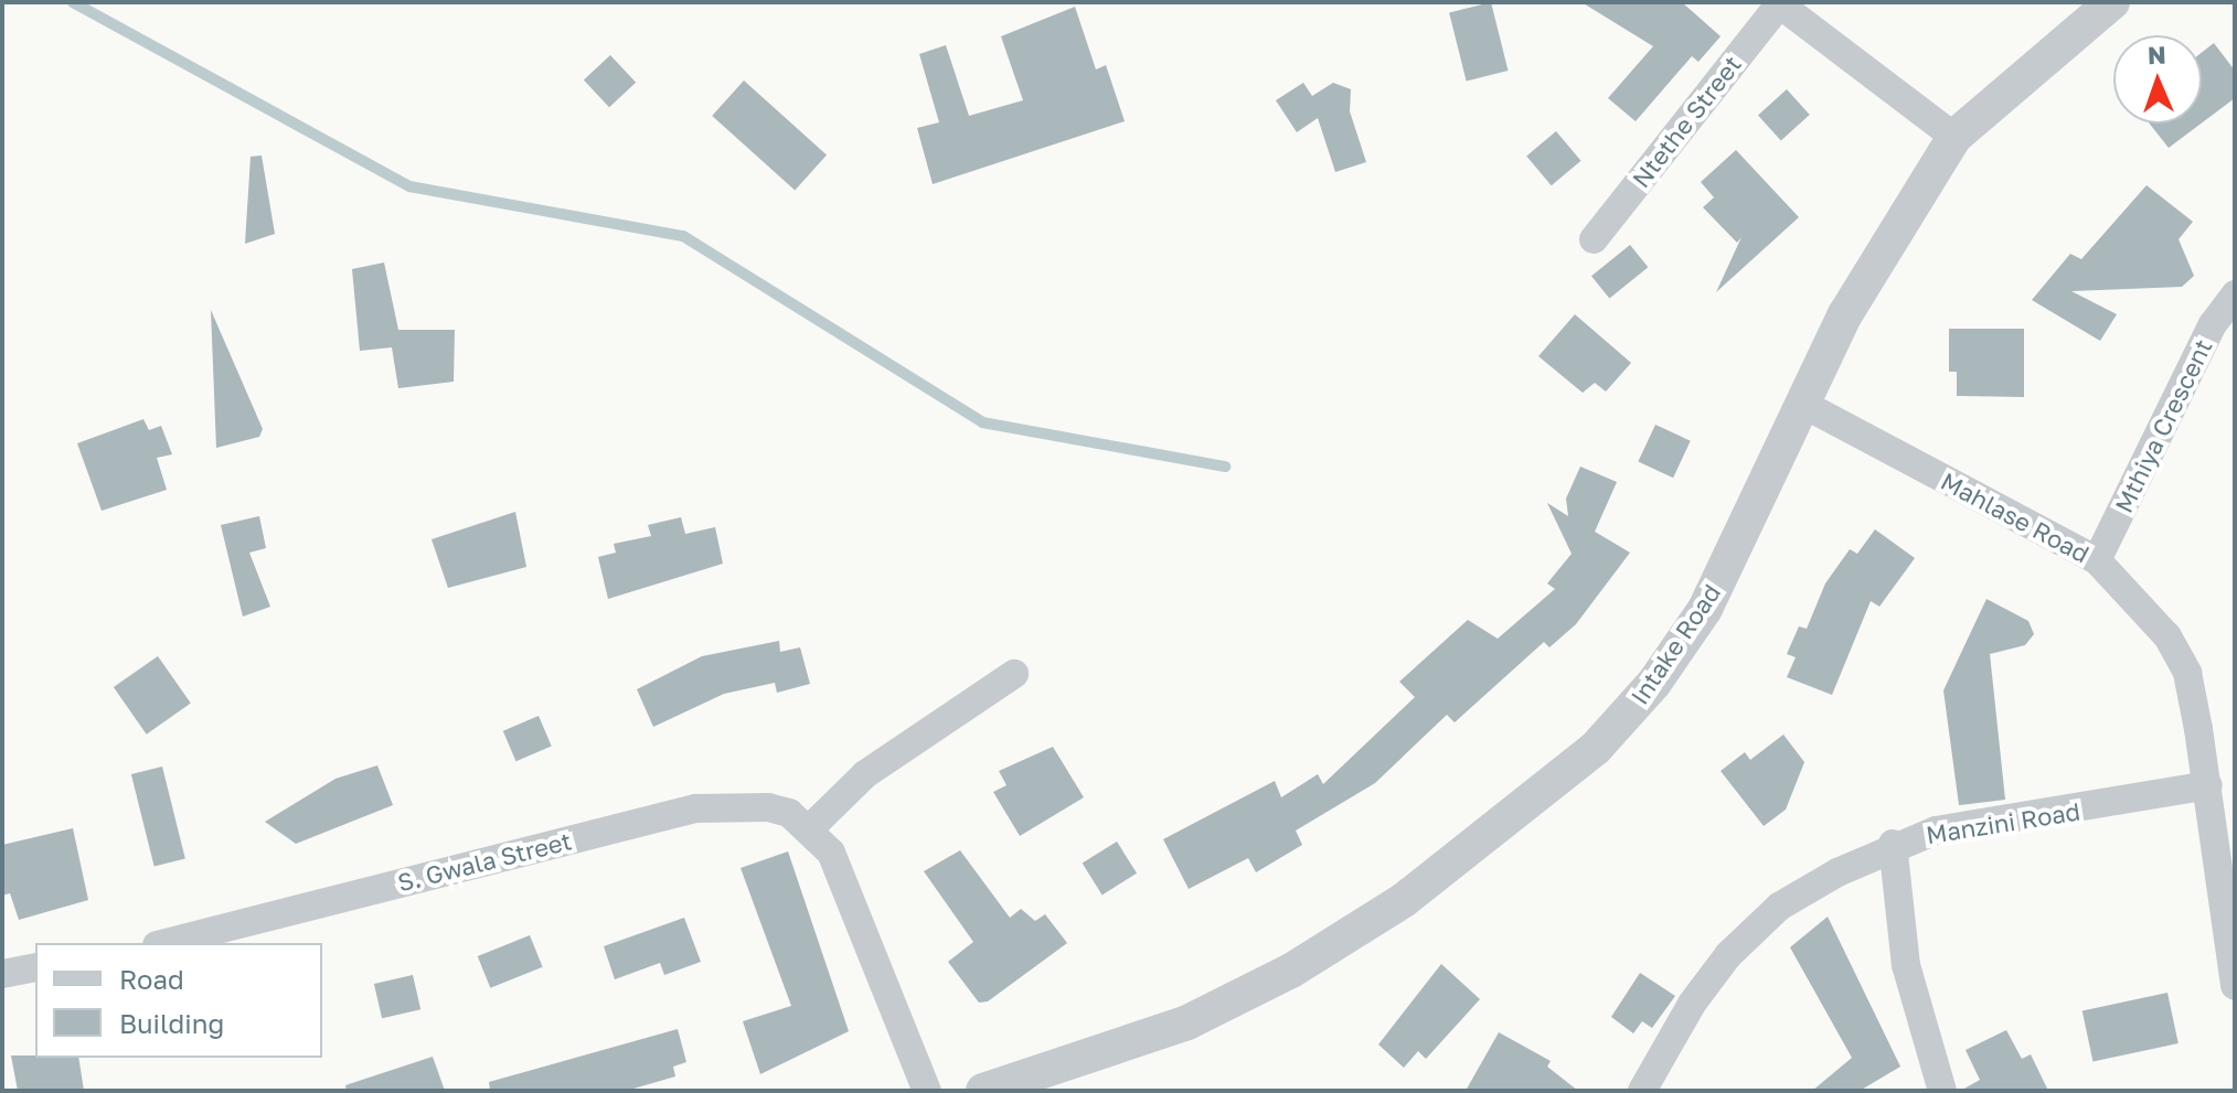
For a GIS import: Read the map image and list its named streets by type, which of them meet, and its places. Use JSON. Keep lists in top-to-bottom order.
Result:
{
  "streets": {
    "street": [
      "Ntethe Street",
      "Mthiya Crescent",
      "Mahlase Road",
      "Intake Road",
      "Manzini Road",
      "S. Gwala Street"
    ]
  },
  "crossings": [
    ["Mthiya Crescent", "Mahlase Road"],
    ["Mahlase Road", "Intake Road"],
    ["Mahlase Road", "Manzini Road"]
  ],
  "legend": ["Road", "Building"],
  "north": "top"
}
